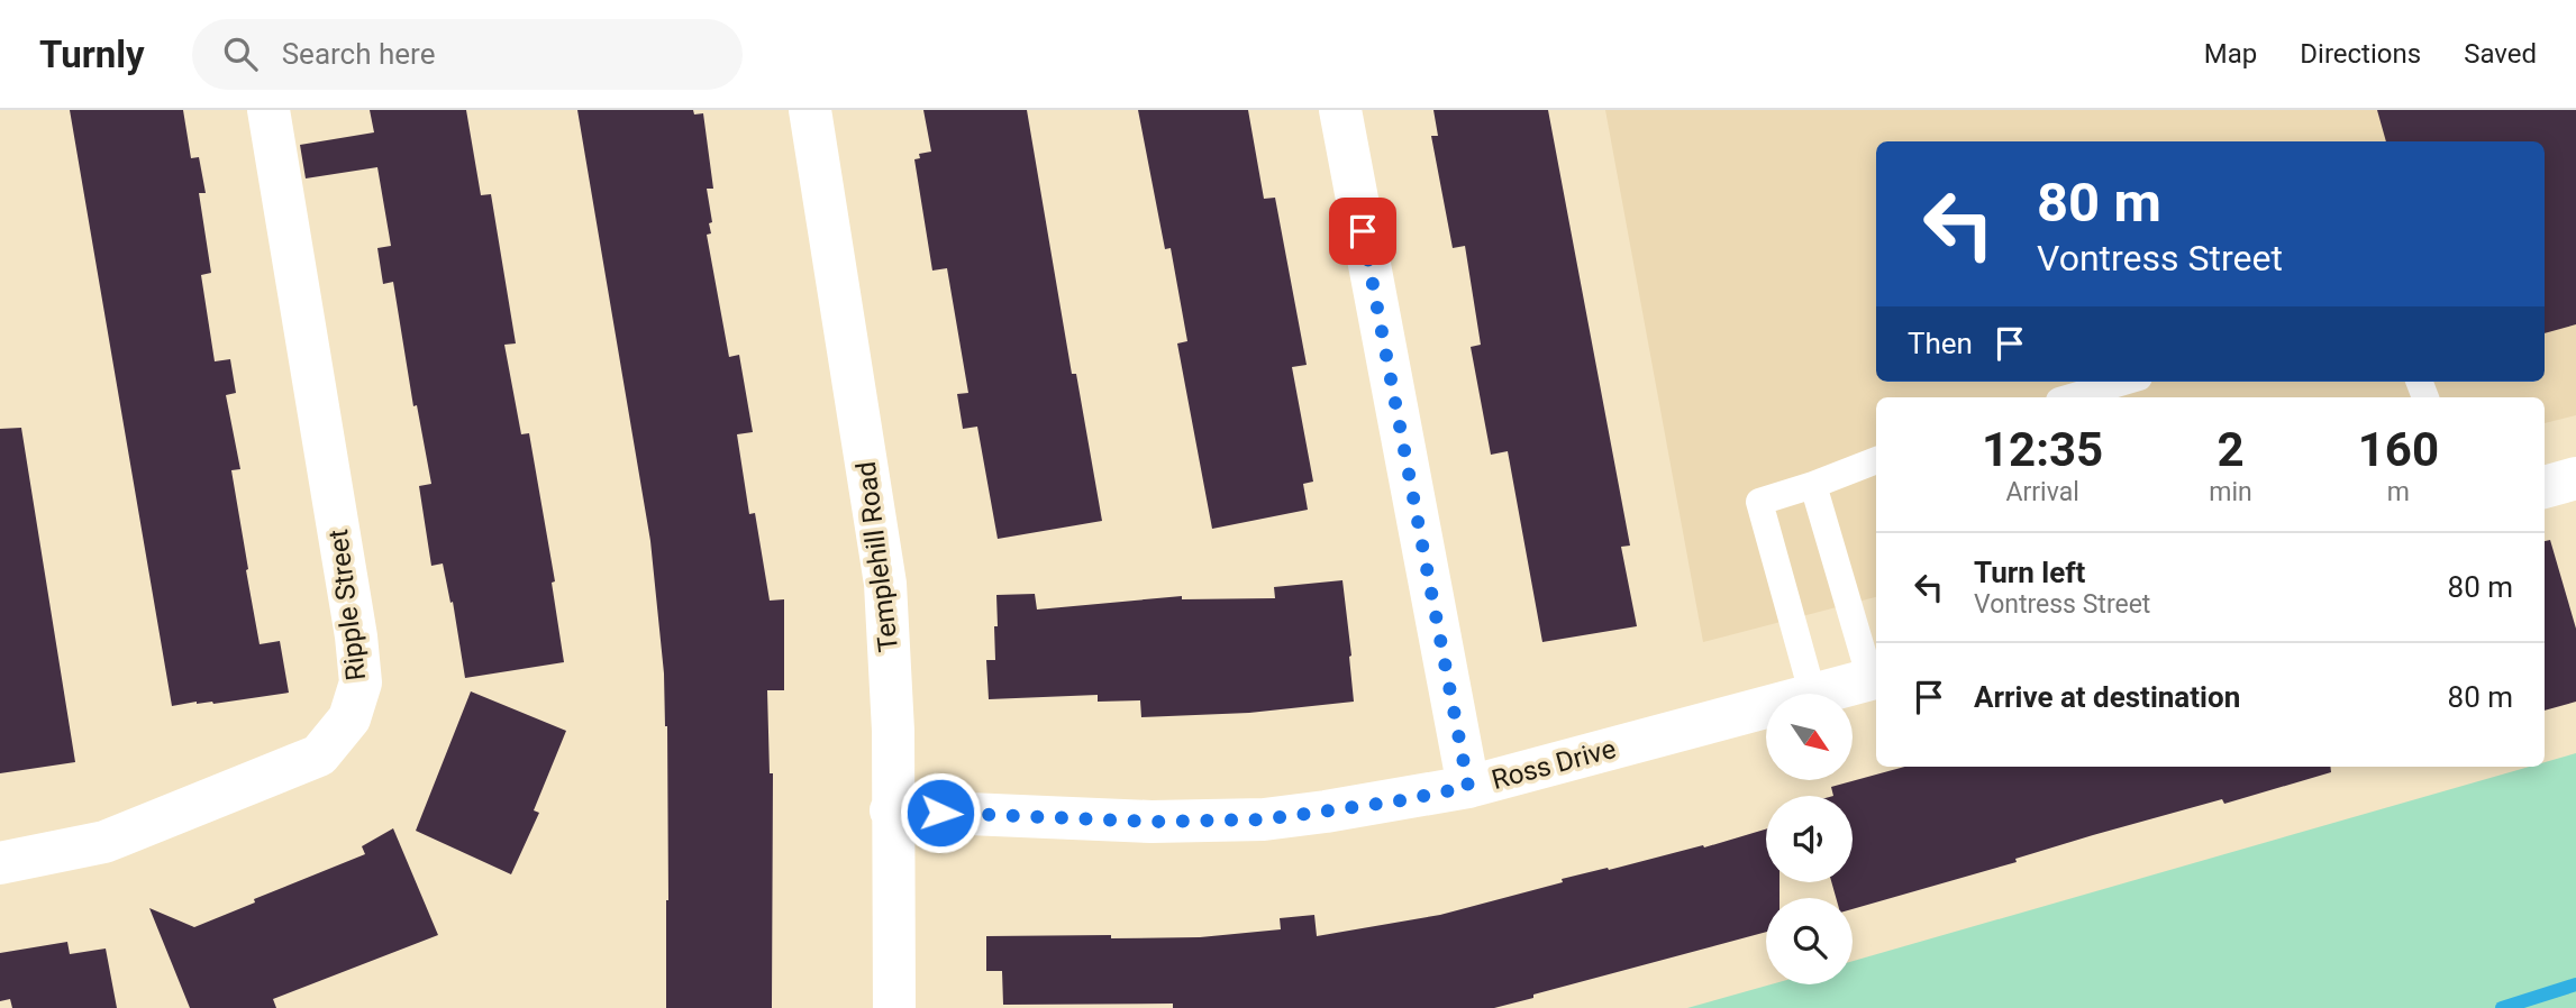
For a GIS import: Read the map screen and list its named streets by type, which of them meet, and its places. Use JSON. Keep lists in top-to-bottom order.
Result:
{
  "streets": {
    "street": ["Templehill Road", "Ripple Street", "Ross Drive"]
  },
  "crossings": [
    ["Templehill Road", "Ross Drive"]
  ],
  "north": "bottom right",
  "page": {
    "header": "Turnly",
    "search": "Search here",
    "nav": ["Map", "Directions", "Saved"],
    "turn": ["80 m", "Vontress Street"],
    "then": "Then",
    "eta": [
      "12:35",
      "Arrival",
      "2",
      "min",
      "160",
      "m"
    ],
    "list": [
      {
        "name": "Turn left",
        "note": "Vontress Street",
        "value": "80 m"
      },
      {
        "name": "Arrive at destination",
        "value": "80 m"
      }
    ]
  }
}
